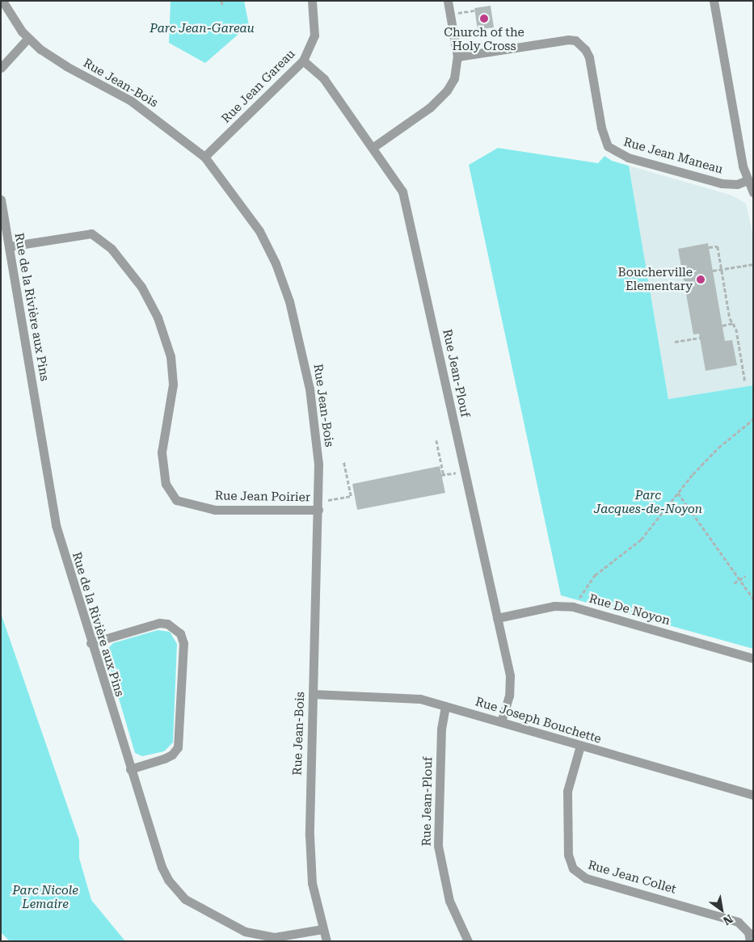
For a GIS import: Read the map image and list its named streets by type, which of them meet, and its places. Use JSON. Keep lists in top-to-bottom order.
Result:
{
  "streets": {
    "street": [
      "Rue Jean-Bois",
      "Rue Jean Gareau",
      "Rue Jean Maneau",
      "Rue de la Rivière aux Pins",
      "Rue Jean-Plouf",
      "Rue Jean Poirier",
      "Rue De Noyon",
      "Rue Joseph Bouchette",
      "Rue Jean Collet"
    ]
  },
  "crossings": [
    ["Rue Jean-Bois", "Rue Jean Gareau"],
    ["Rue Jean-Bois", "Rue de la Rivière aux Pins"],
    ["Rue Jean-Bois", "Rue Jean Poirier"],
    ["Rue Jean-Bois", "Rue Joseph Bouchette"],
    ["Rue Jean Gareau", "Rue Jean-Plouf"],
    ["Rue de la Rivière aux Pins", "Rue Jean Poirier"],
    ["Rue Jean-Plouf", "Rue De Noyon"],
    ["Rue Jean-Plouf", "Rue Joseph Bouchette"],
    ["Rue Joseph Bouchette", "Rue Jean Collet"]
  ],
  "parks": ["Parc Jean-Gareau", "Parc Jacques-de-Noyon", "Parc Nicole Lemaire"],
  "places": ["Church of the Holy Cross", "Boucherville Elementary"],
  "north": "bottom right"
}
